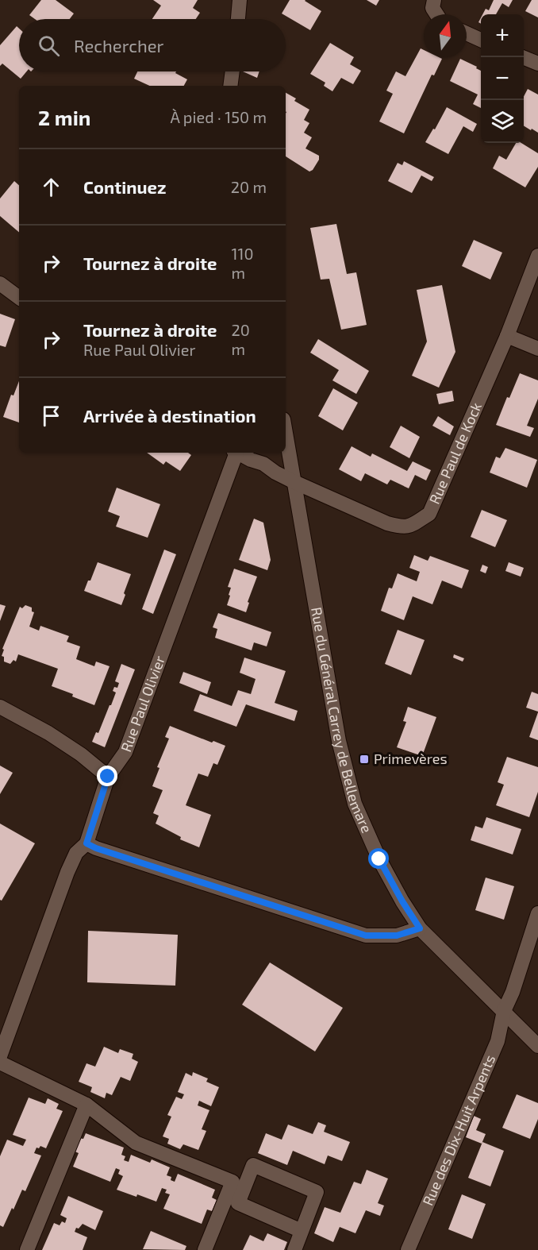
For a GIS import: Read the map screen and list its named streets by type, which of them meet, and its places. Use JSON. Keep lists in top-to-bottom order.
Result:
{
  "streets": {
    "street": [
      "Rue Paul de Kock",
      "Rue Paul Olivier",
      "Rue du Général Carrey de Bellemare",
      "Rue des Dix-Huit Arpents"
    ]
  },
  "crossings": [
    ["Rue Paul de Kock", "Rue du Général Carrey de Bellemare"],
    ["Rue du Général Carrey de Bellemare", "Rue des Dix-Huit Arpents"]
  ],
  "places": {
    "transit": ["Primevères"]
  },
  "north": "top",
  "page": {
    "map_buttons": ["+", "−"],
    "search": "Rechercher",
    "heading": ["2 min", "À pied · 150 m"],
    "list": [
      ["Continuez", "20 m"],
      ["Tournez à droite", "110 m"],
      ["Tournez à droite", "Rue Paul Olivier", "20 m"],
      "Arrivée à destination"
    ]
  }
}
